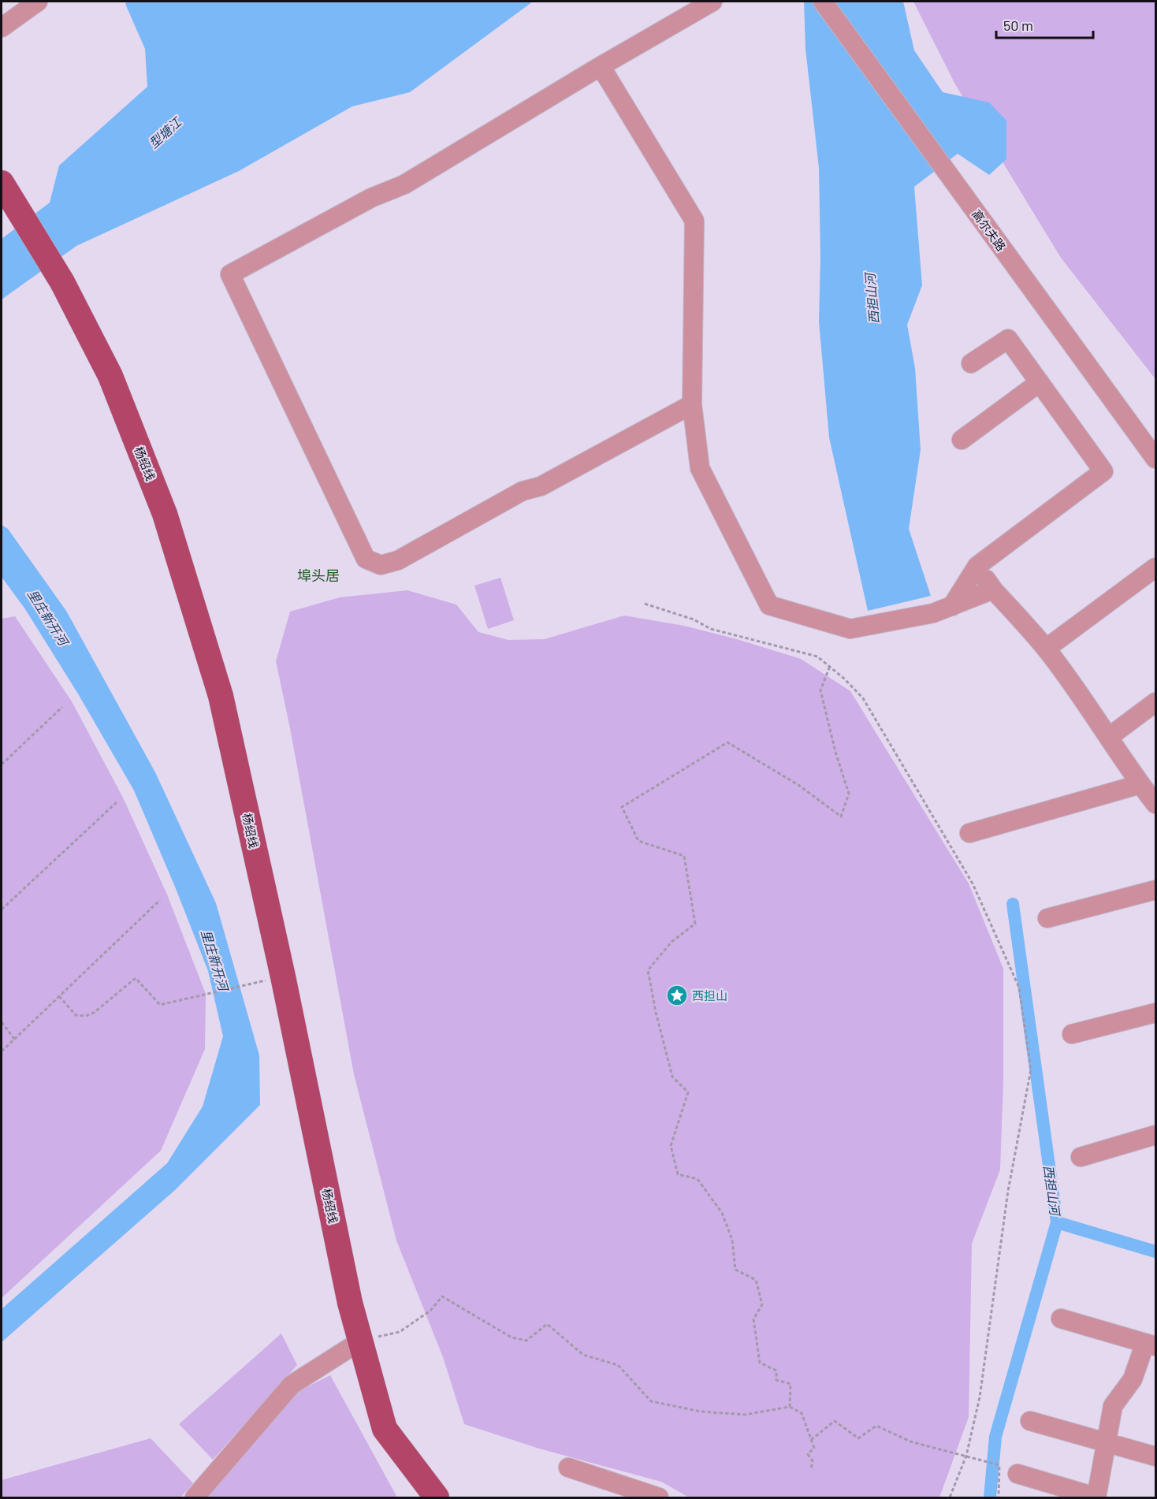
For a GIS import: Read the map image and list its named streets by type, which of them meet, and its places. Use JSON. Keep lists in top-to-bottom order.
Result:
{
  "streets": {
    "main road": ["杨绍线"],
    "street": ["高尔夫路"]
  },
  "districts": ["埠头居"],
  "water": ["型塘江", "西担山河", "里庄新开河"],
  "places": {
    "place": ["西担山"]
  },
  "scale_bar": "50 m"
}
